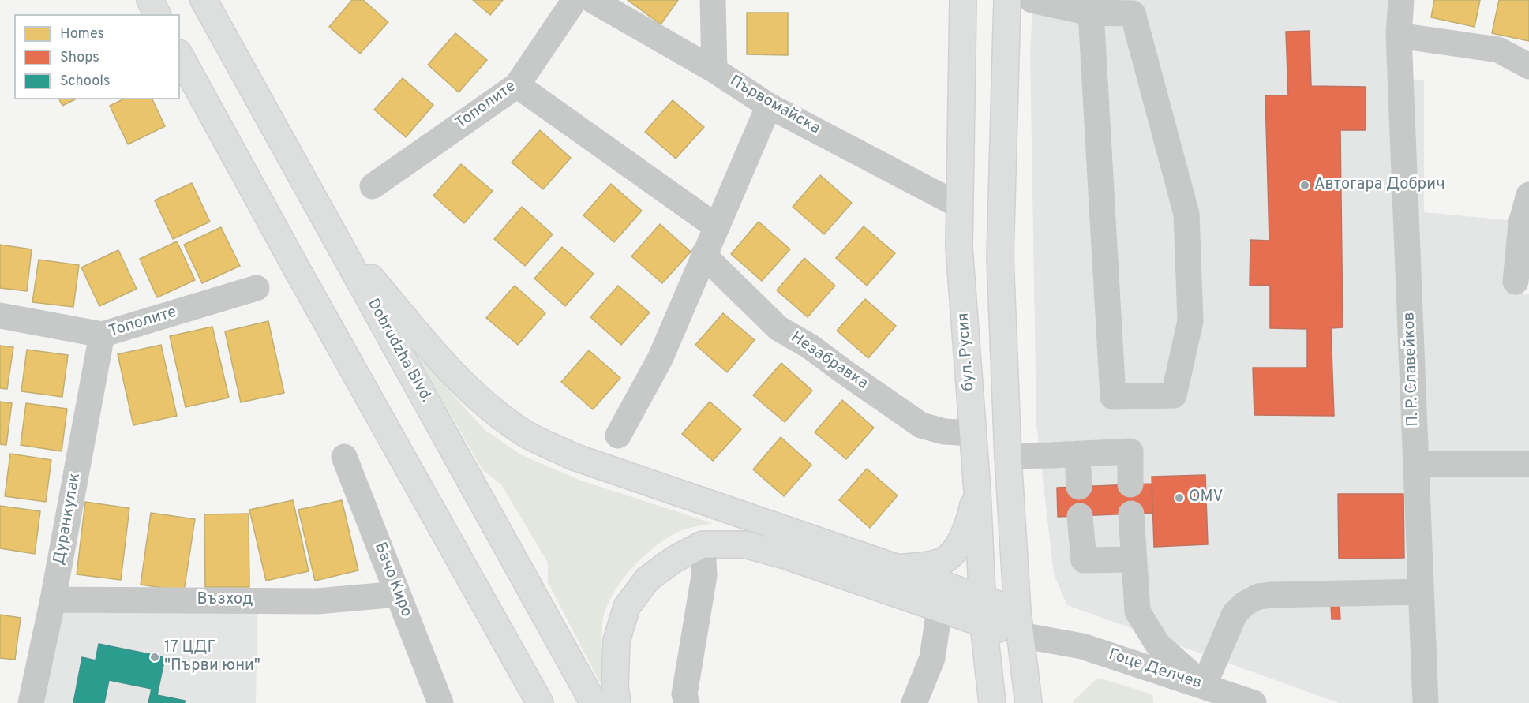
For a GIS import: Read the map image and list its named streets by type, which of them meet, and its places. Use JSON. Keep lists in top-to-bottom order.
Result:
{
  "streets": {
    "main road": ["Dobrudzha Blvd.", "бул. Русия"],
    "street": [
      "Тополите",
      "Първомайска",
      "Незабравка",
      "П. Р. Славейков",
      "Дуранкулак",
      "Бачо Киро",
      "Възход",
      "Гоце Делчев"
    ]
  },
  "crossings": [
    ["Тополите", "Дуранкулак"],
    ["Първомайска", "бул. Русия"],
    ["бул. Русия", "Незабравка"],
    ["Дуранкулак", "Възход"],
    ["Бачо Киро", "Възход"]
  ],
  "places": ["Автогара Добрич", "OMV", "17 ЦДГ \"Първи юни\""],
  "legend": ["Homes", "Shops", "Schools"]
}
